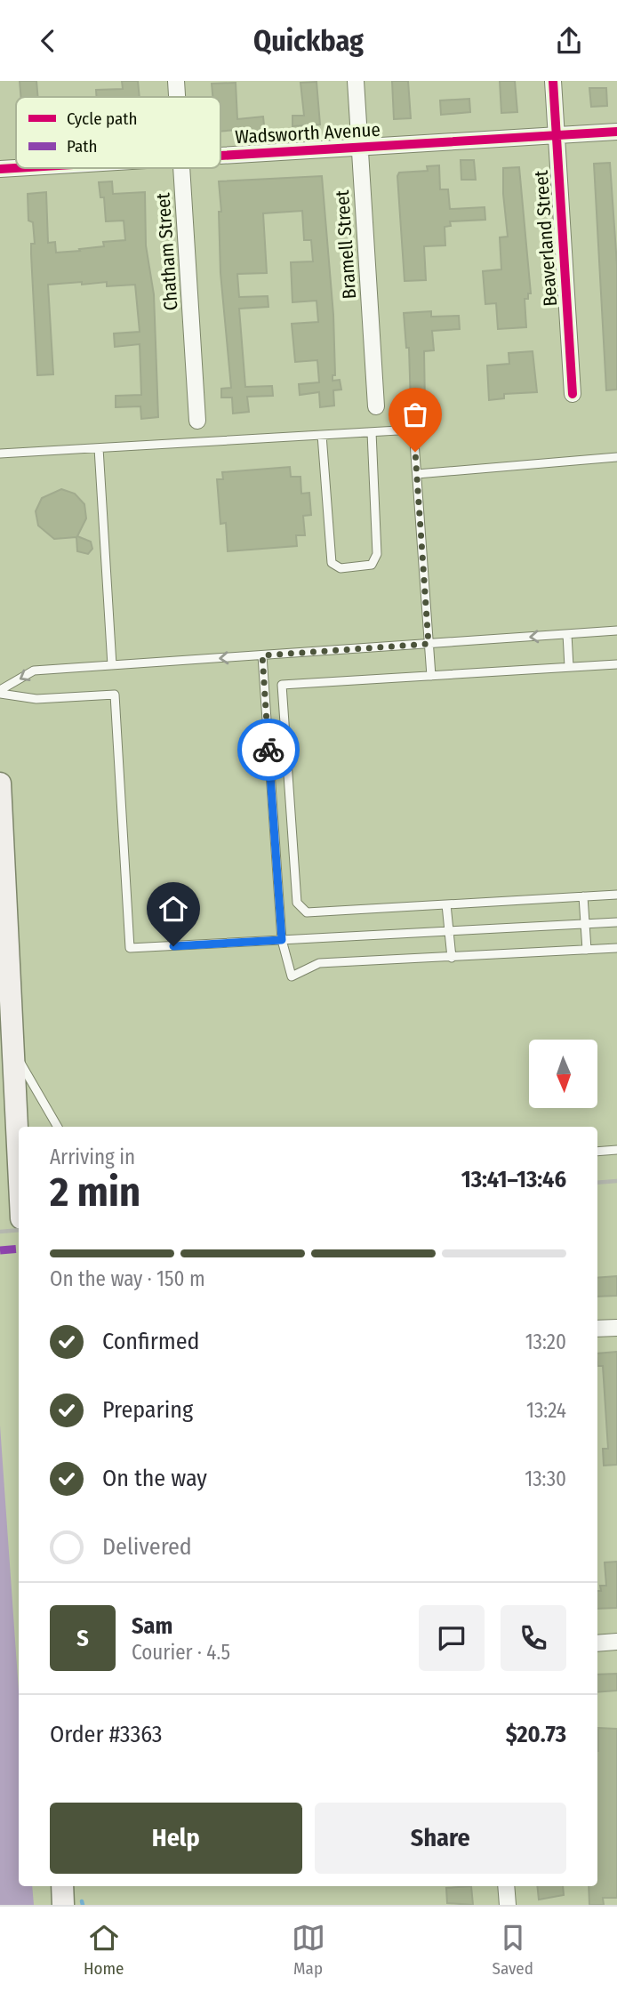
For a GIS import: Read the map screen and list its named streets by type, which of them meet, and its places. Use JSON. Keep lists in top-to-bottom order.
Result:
{
  "streets": {
    "street": [
      "Wadsworth Avenue",
      "Beaverland Street",
      "Bramell Street",
      "Chatham Street"
    ]
  },
  "crossings": [
    ["Wadsworth Avenue", "Beaverland Street"],
    ["Wadsworth Avenue", "Bramell Street"]
  ],
  "legend": ["Cycle path", "Path"],
  "north": "bottom",
  "page": {
    "header": "Quickbag",
    "heading": ["2 min", "Arriving in", "13:41–13:46"],
    "panel": [
      "Sam",
      "Courier · 4.5",
      "Order #3363",
      "$20.73"
    ],
    "bar": "On the way · 150 m",
    "list": [
      ["Confirmed", "13:20"],
      ["Preparing", "13:24"],
      ["On the way", "13:30"],
      "Delivered"
    ],
    "round": "S",
    "buttons": ["Help", "Share"],
    "tabs": ["Home", "Map", "Saved"]
  }
}
